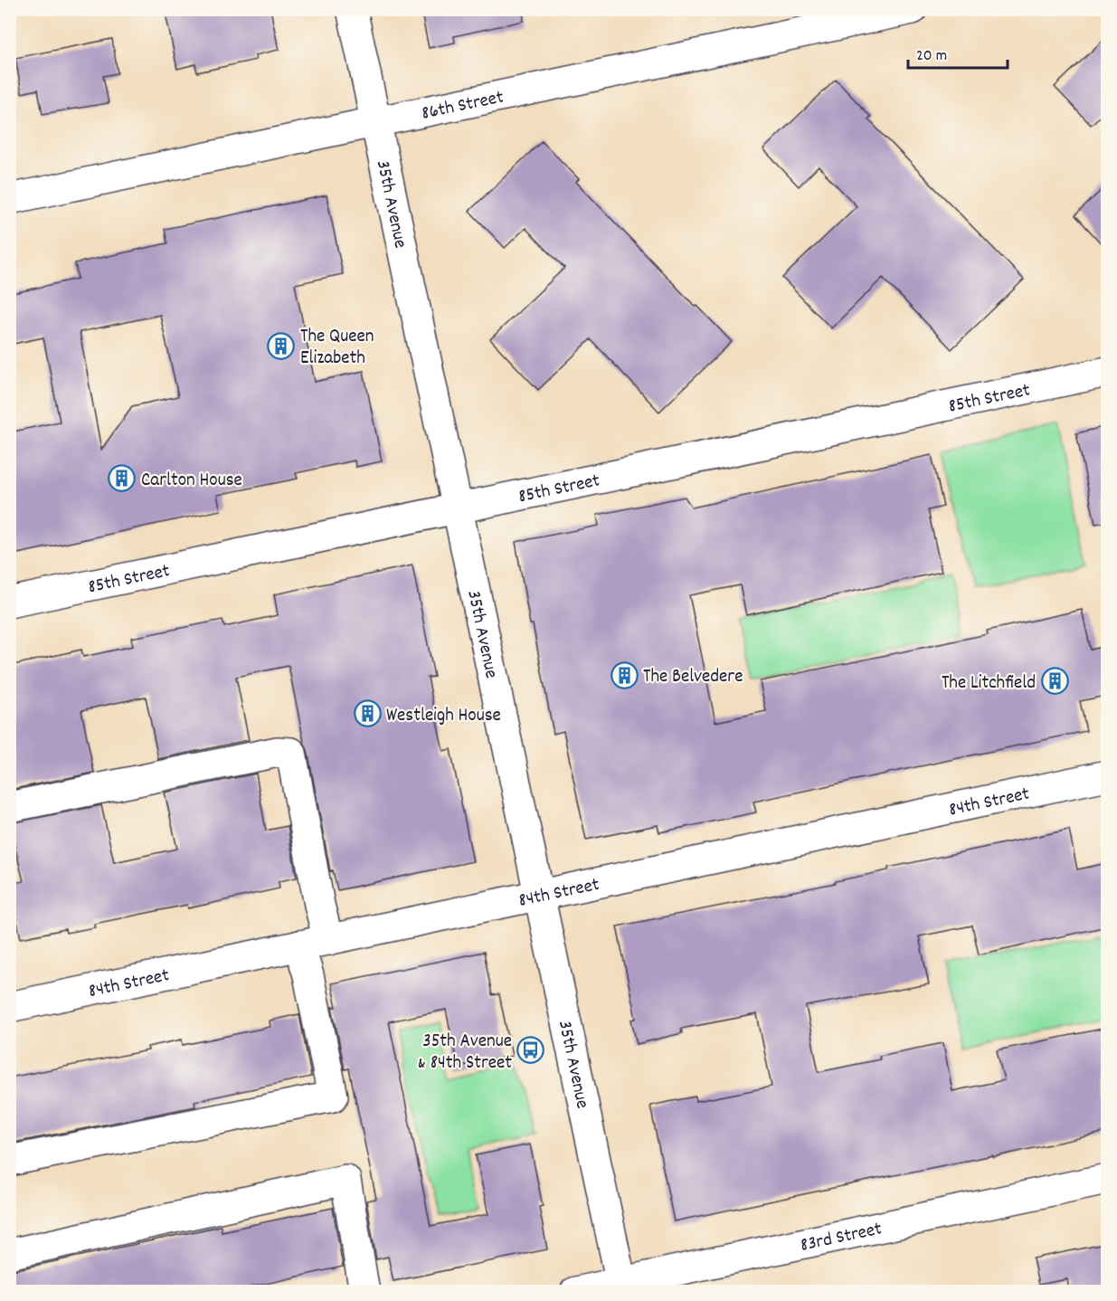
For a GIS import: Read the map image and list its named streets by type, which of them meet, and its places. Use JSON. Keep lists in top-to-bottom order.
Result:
{
  "streets": {
    "street": [
      "86th Street",
      "35th Avenue",
      "85th Street",
      "84th Street",
      "83rd Street"
    ]
  },
  "crossings": [
    ["86th Street", "35th Avenue"],
    ["35th Avenue", "85th Street"],
    ["35th Avenue", "84th Street"],
    ["35th Avenue", "83rd Street"]
  ],
  "places": {
    "building": [
      "The Queen Elizabeth",
      "Carlton House",
      "The Belvedere",
      "The Litchfield",
      "Westleigh House"
    ],
    "bus stop": ["35th Avenue & 84th Street"]
  },
  "scale_bar": "20 m"
}
